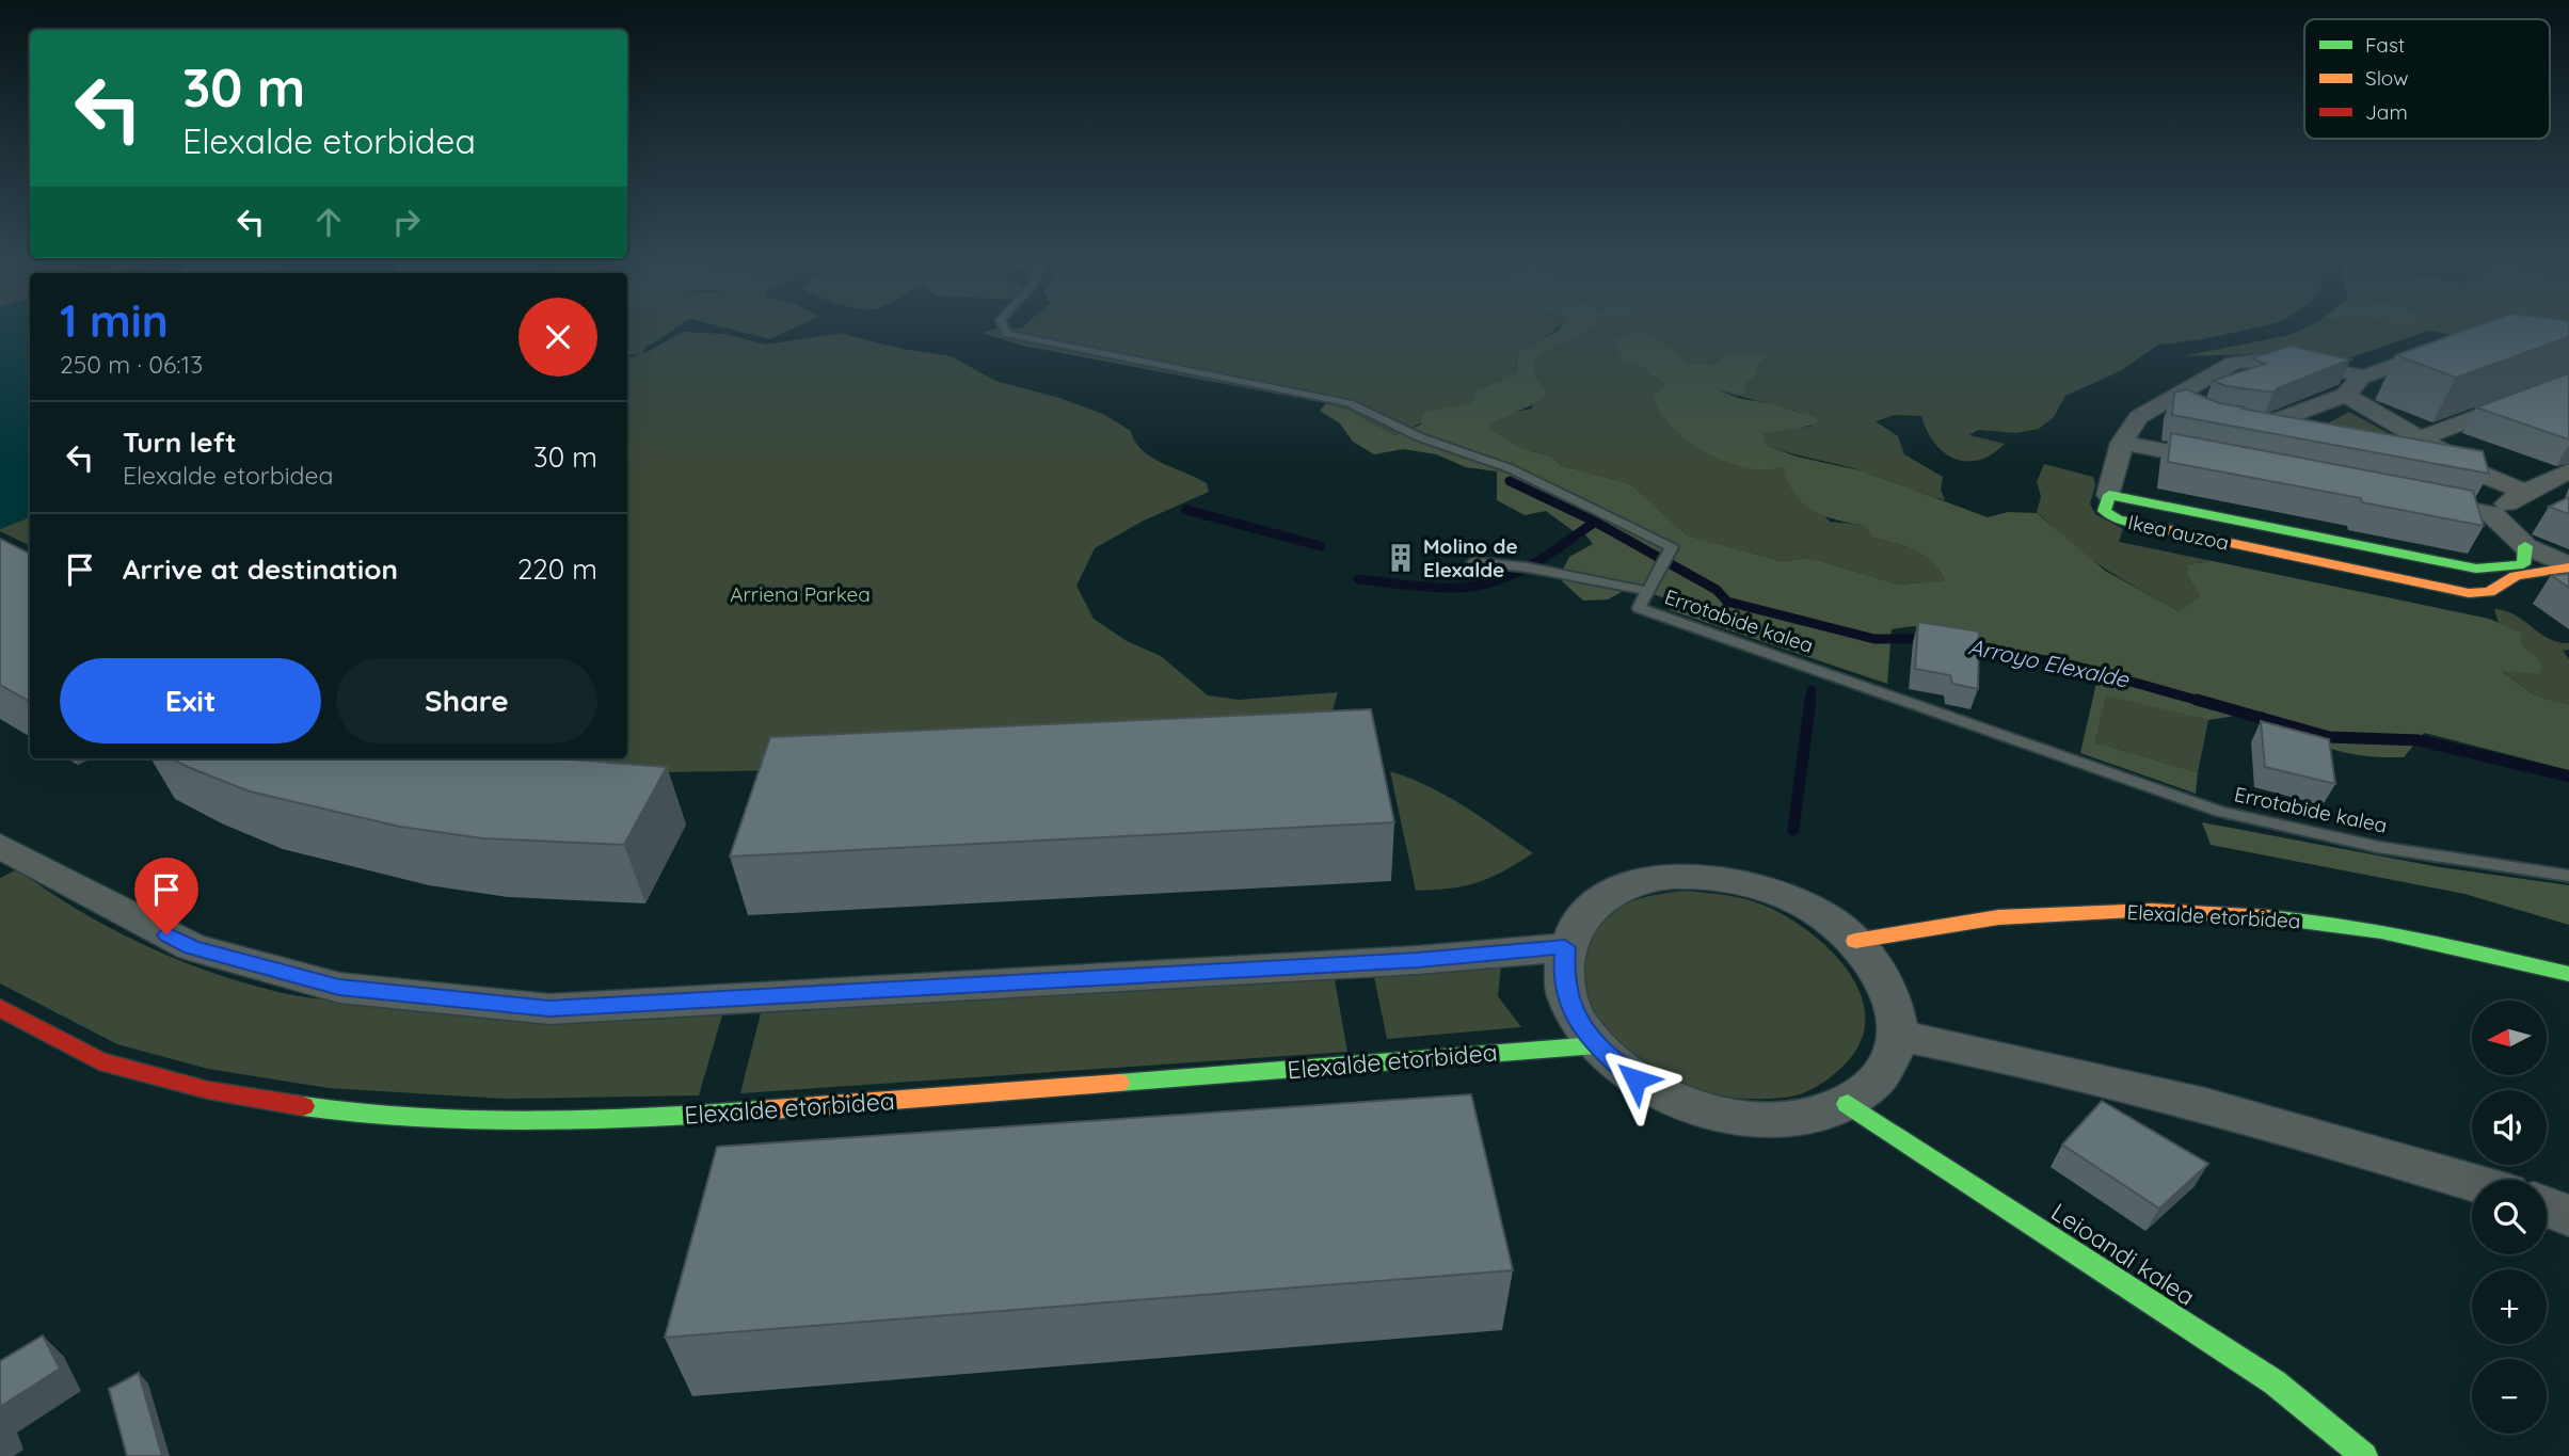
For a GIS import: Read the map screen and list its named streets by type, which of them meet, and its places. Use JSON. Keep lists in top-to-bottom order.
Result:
{
  "streets": {
    "street": ["Ikea auzoa", "Elexalde etorbidea", "Leioandi kalea"],
    "lane": ["Errotabide kalea"]
  },
  "water": ["Arroyo Elexalde"],
  "parks": ["Arriena Parkea"],
  "places": {
    "building": ["Molino de Elexalde"]
  },
  "legend": ["Fast", "Slow", "Jam"],
  "north": "left",
  "page": {
    "turn": ["30 m", "Elexalde etorbidea"],
    "heading": ["1 min", "250 m · 06:13"],
    "list": [
      {
        "name": "Turn left",
        "note": "Elexalde etorbidea",
        "value": "30 m"
      },
      {
        "name": "Arrive at destination",
        "value": "220 m"
      }
    ],
    "buttons": ["Exit", "Share"],
    "map_buttons": ["+", "−"]
  }
}
